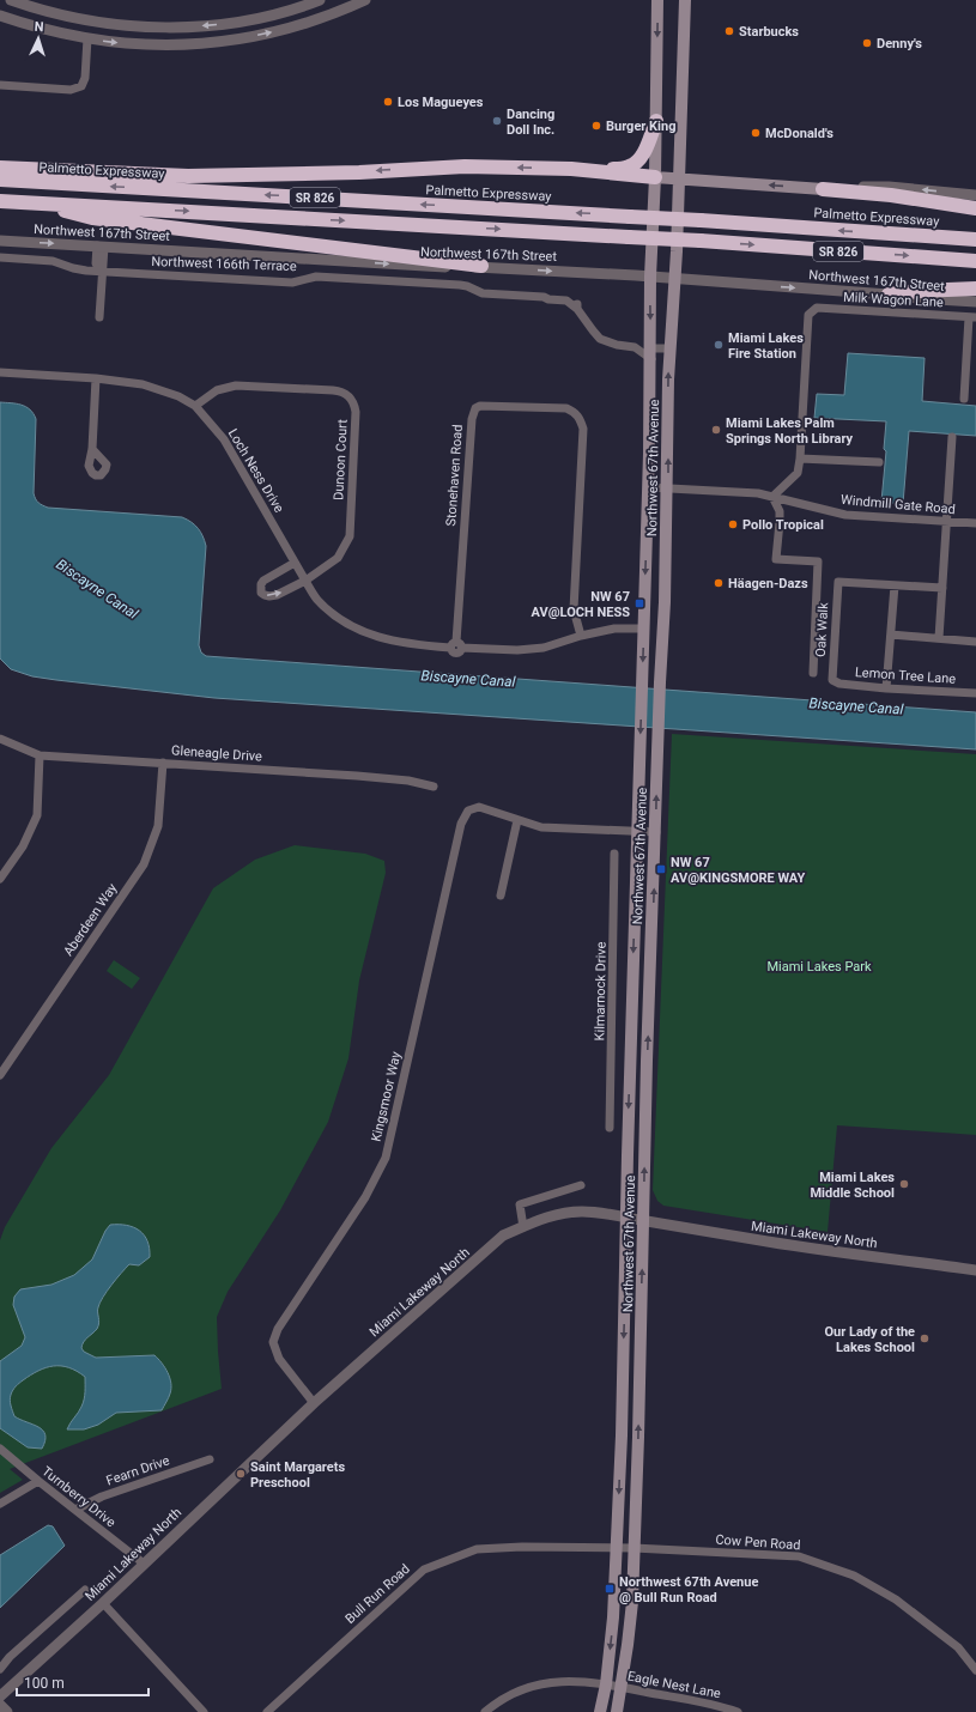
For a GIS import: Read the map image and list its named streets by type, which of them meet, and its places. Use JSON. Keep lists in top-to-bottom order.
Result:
{
  "streets": {
    "highway": ["Palmetto Expressway", "SR 826"],
    "main road": ["Northwest 67th Avenue"],
    "street": [
      "Northwest 167th Street",
      "Northwest 166th Terrace",
      "Milk Wagon Lane",
      "Dunoon Court",
      "Loch Ness Drive",
      "Stonehaven Road",
      "Windmill Gate Road",
      "Oak Walk",
      "Lemon Tree Lane",
      "Gleneagle Drive",
      "Aberdeen Way",
      "Kilmarnock Drive",
      "Kingsmoor Way",
      "Miami Lakeway North",
      "Fearn Drive",
      "Turnberry Drive",
      "Cow Pen Road",
      "Bull Run Road",
      "Eagle Nest Lane"
    ]
  },
  "crossings": [
    ["Northwest 167th Street", "Northwest 67th Avenue"],
    ["Northwest 166th Terrace", "Northwest 67th Avenue"],
    ["Dunoon Court", "Loch Ness Drive"],
    ["Northwest 67th Avenue", "Loch Ness Drive"],
    ["Northwest 67th Avenue", "Windmill Gate Road"],
    ["Northwest 67th Avenue", "Kingsmoor Way"],
    ["Northwest 67th Avenue", "Miami Lakeway North"],
    ["Northwest 67th Avenue", "Cow Pen Road"],
    ["Northwest 67th Avenue", "Bull Run Road"],
    ["Northwest 67th Avenue", "Eagle Nest Lane"],
    ["Loch Ness Drive", "Stonehaven Road"],
    ["Oak Walk", "Lemon Tree Lane"],
    ["Gleneagle Drive", "Aberdeen Way"],
    ["Kingsmoor Way", "Miami Lakeway North"],
    ["Miami Lakeway North", "Turnberry Drive"],
    ["Fearn Drive", "Turnberry Drive"],
    ["Cow Pen Road", "Bull Run Road"]
  ],
  "one_way": ["Northwest 167th Street"],
  "water": ["Biscayne Canal"],
  "parks": ["Miami Lakes Park"],
  "places": {
    "other": [
      "Starbucks",
      "Denny's",
      "Los Magueyes",
      "Dancing Doll Inc.",
      "Burger King",
      "McDonald's",
      "Miami Lakes Fire Station",
      "Miami Lakes Palm Springs North Library",
      "Pollo Tropical",
      "Häagen-Dazs",
      "Miami Lakes Middle School",
      "Our Lady of the Lakes School",
      "Saint Margarets Preschool"
    ],
    "transit": ["NW 67 AV@LOCH NESS", "NW 67 AV@KINGSMORE WAY", "Northwest 67th Avenue @ Bull Run Road"]
  },
  "scale_bar": "100 m",
  "north": "top"
}
